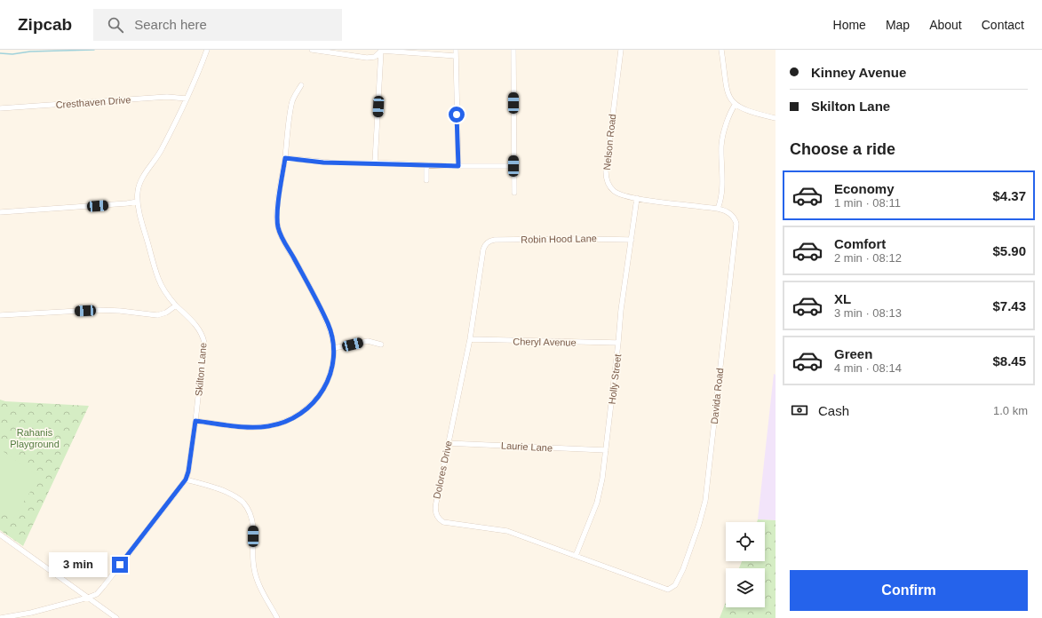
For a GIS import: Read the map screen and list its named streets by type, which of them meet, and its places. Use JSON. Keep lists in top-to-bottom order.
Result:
{
  "streets": {
    "street": [
      "Cresthaven Drive",
      "Nelson Road",
      "Robin Hood Lane",
      "Cheryl Avenue",
      "Skilton Lane",
      "Holly Street",
      "Davida Road",
      "Laurie Lane",
      "Dolores Drive"
    ]
  },
  "crossings": [
    ["Cresthaven Drive", "Skilton Lane"],
    ["Nelson Road", "Holly Street"],
    ["Nelson Road", "Davida Road"],
    ["Robin Hood Lane", "Holly Street"],
    ["Robin Hood Lane", "Dolores Drive"],
    ["Cheryl Avenue", "Holly Street"],
    ["Cheryl Avenue", "Dolores Drive"],
    ["Holly Street", "Laurie Lane"],
    ["Holly Street", "Dolores Drive"],
    ["Davida Road", "Dolores Drive"],
    ["Laurie Lane", "Dolores Drive"]
  ],
  "parks": ["Rahanis Playground"],
  "page": {
    "header": "Zipcab",
    "search": "Search here",
    "nav": [
      "Home",
      "Map",
      "About",
      "Contact"
    ],
    "banner": ["Kinney Avenue", "Skilton Lane"],
    "heading": "Choose a ride",
    "list": [
      {
        "name": "Economy",
        "note": "1 min · 08:11",
        "value": "$4.37"
      },
      {
        "name": "Comfort",
        "note": "2 min · 08:12",
        "value": "$5.90"
      },
      {
        "name": "XL",
        "note": "3 min · 08:13",
        "value": "$7.43"
      },
      {
        "name": "Green",
        "note": "4 min · 08:14",
        "value": "$8.45"
      }
    ],
    "pay": ["Cash", "1.0 km"],
    "bubble": "3 min",
    "buttons": "Confirm"
  }
}
